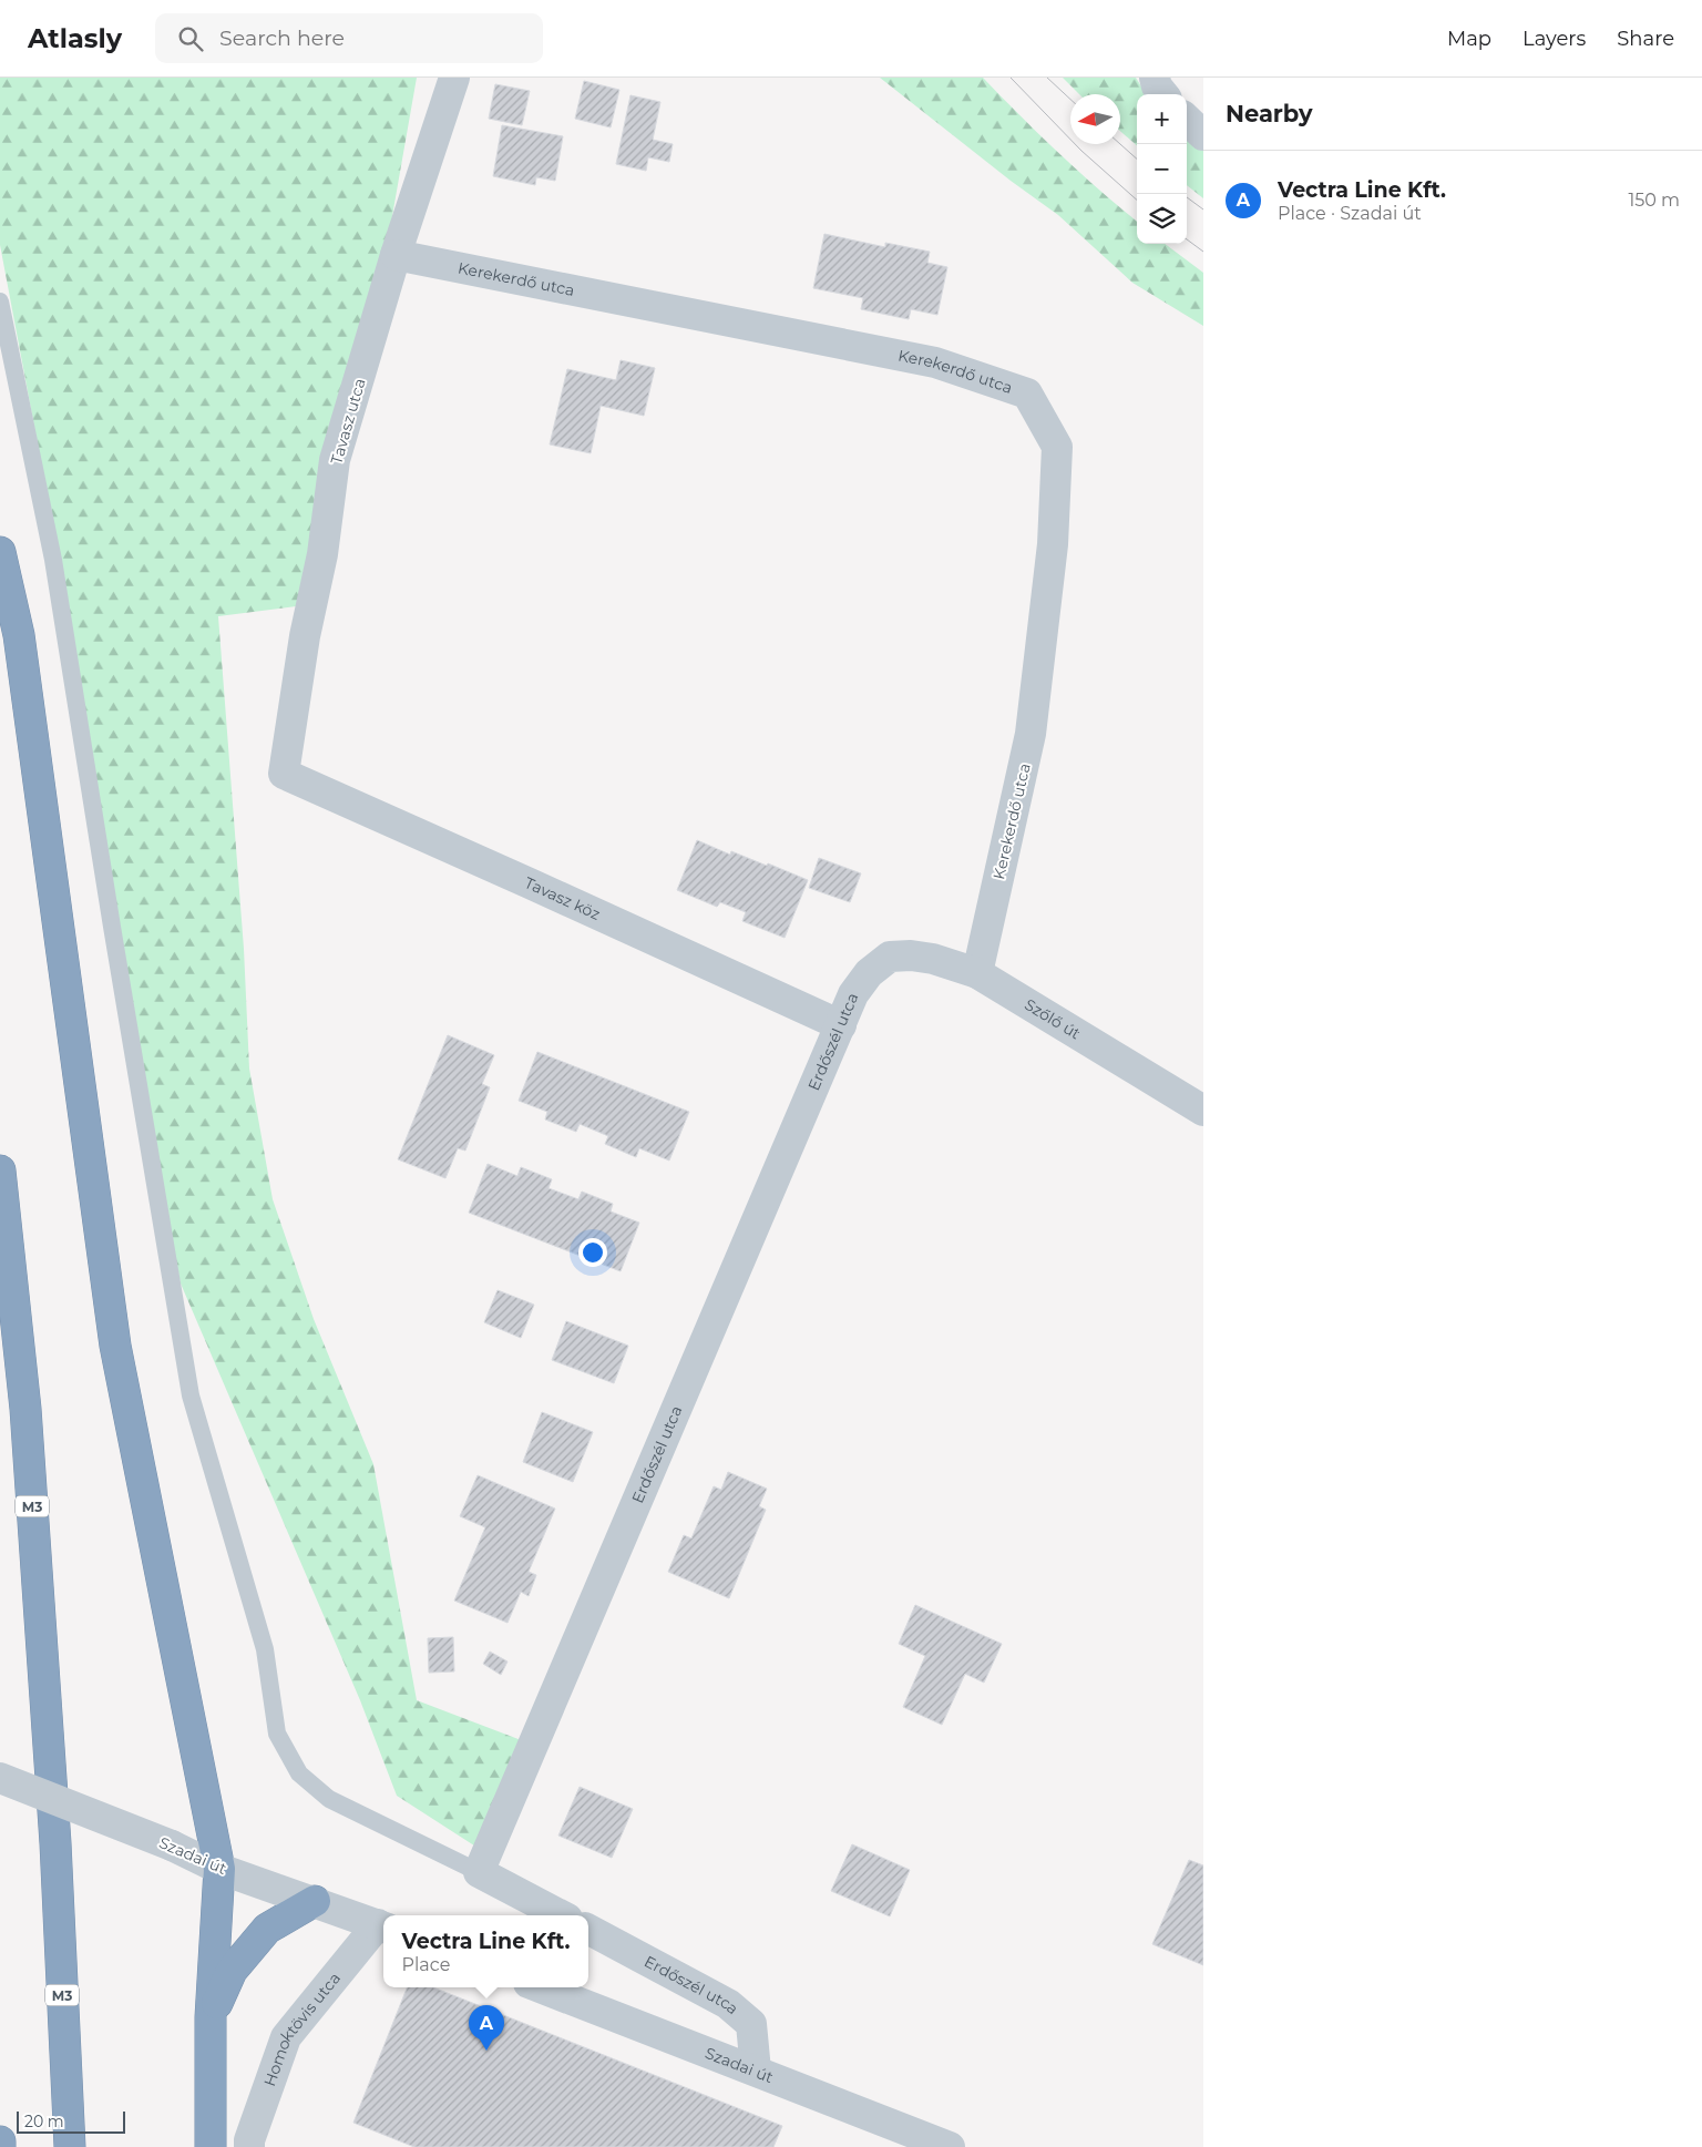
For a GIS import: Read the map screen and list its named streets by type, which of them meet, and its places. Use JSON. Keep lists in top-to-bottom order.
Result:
{
  "streets": {
    "highway": ["M3"],
    "street": [
      "Kerekerdő utca",
      "Tavasz utca",
      "Tavasz köz",
      "Szőlő út",
      "Erdőszél utca",
      "Szadai út",
      "Homoktövis utca"
    ]
  },
  "crossings": [
    ["Kerekerdő utca", "Tavasz utca"],
    ["Kerekerdő utca", "Szőlő út"],
    ["Tavasz utca", "Tavasz köz"],
    ["Tavasz köz", "Erdőszél utca"],
    ["Szőlő út", "Erdőszél utca"],
    ["Erdőszél utca", "Szadai út"],
    ["Szadai út", "Homoktövis utca"]
  ],
  "scale_bar": "20 m",
  "north": "left",
  "page": {
    "header": "Atlasly",
    "search": "Search here",
    "nav": ["Map", "Layers", "Share"],
    "heading": "Nearby",
    "map_buttons": ["+", "−"],
    "list": [
      {
        "mark": "A",
        "name": "Vectra Line Kft.",
        "note": "Place · Szadai út",
        "value": "150 m"
      }
    ],
    "popup": ["Vectra Line Kft.", "Place"],
    "pins": "A",
    "scale": "20 m"
  }
}
